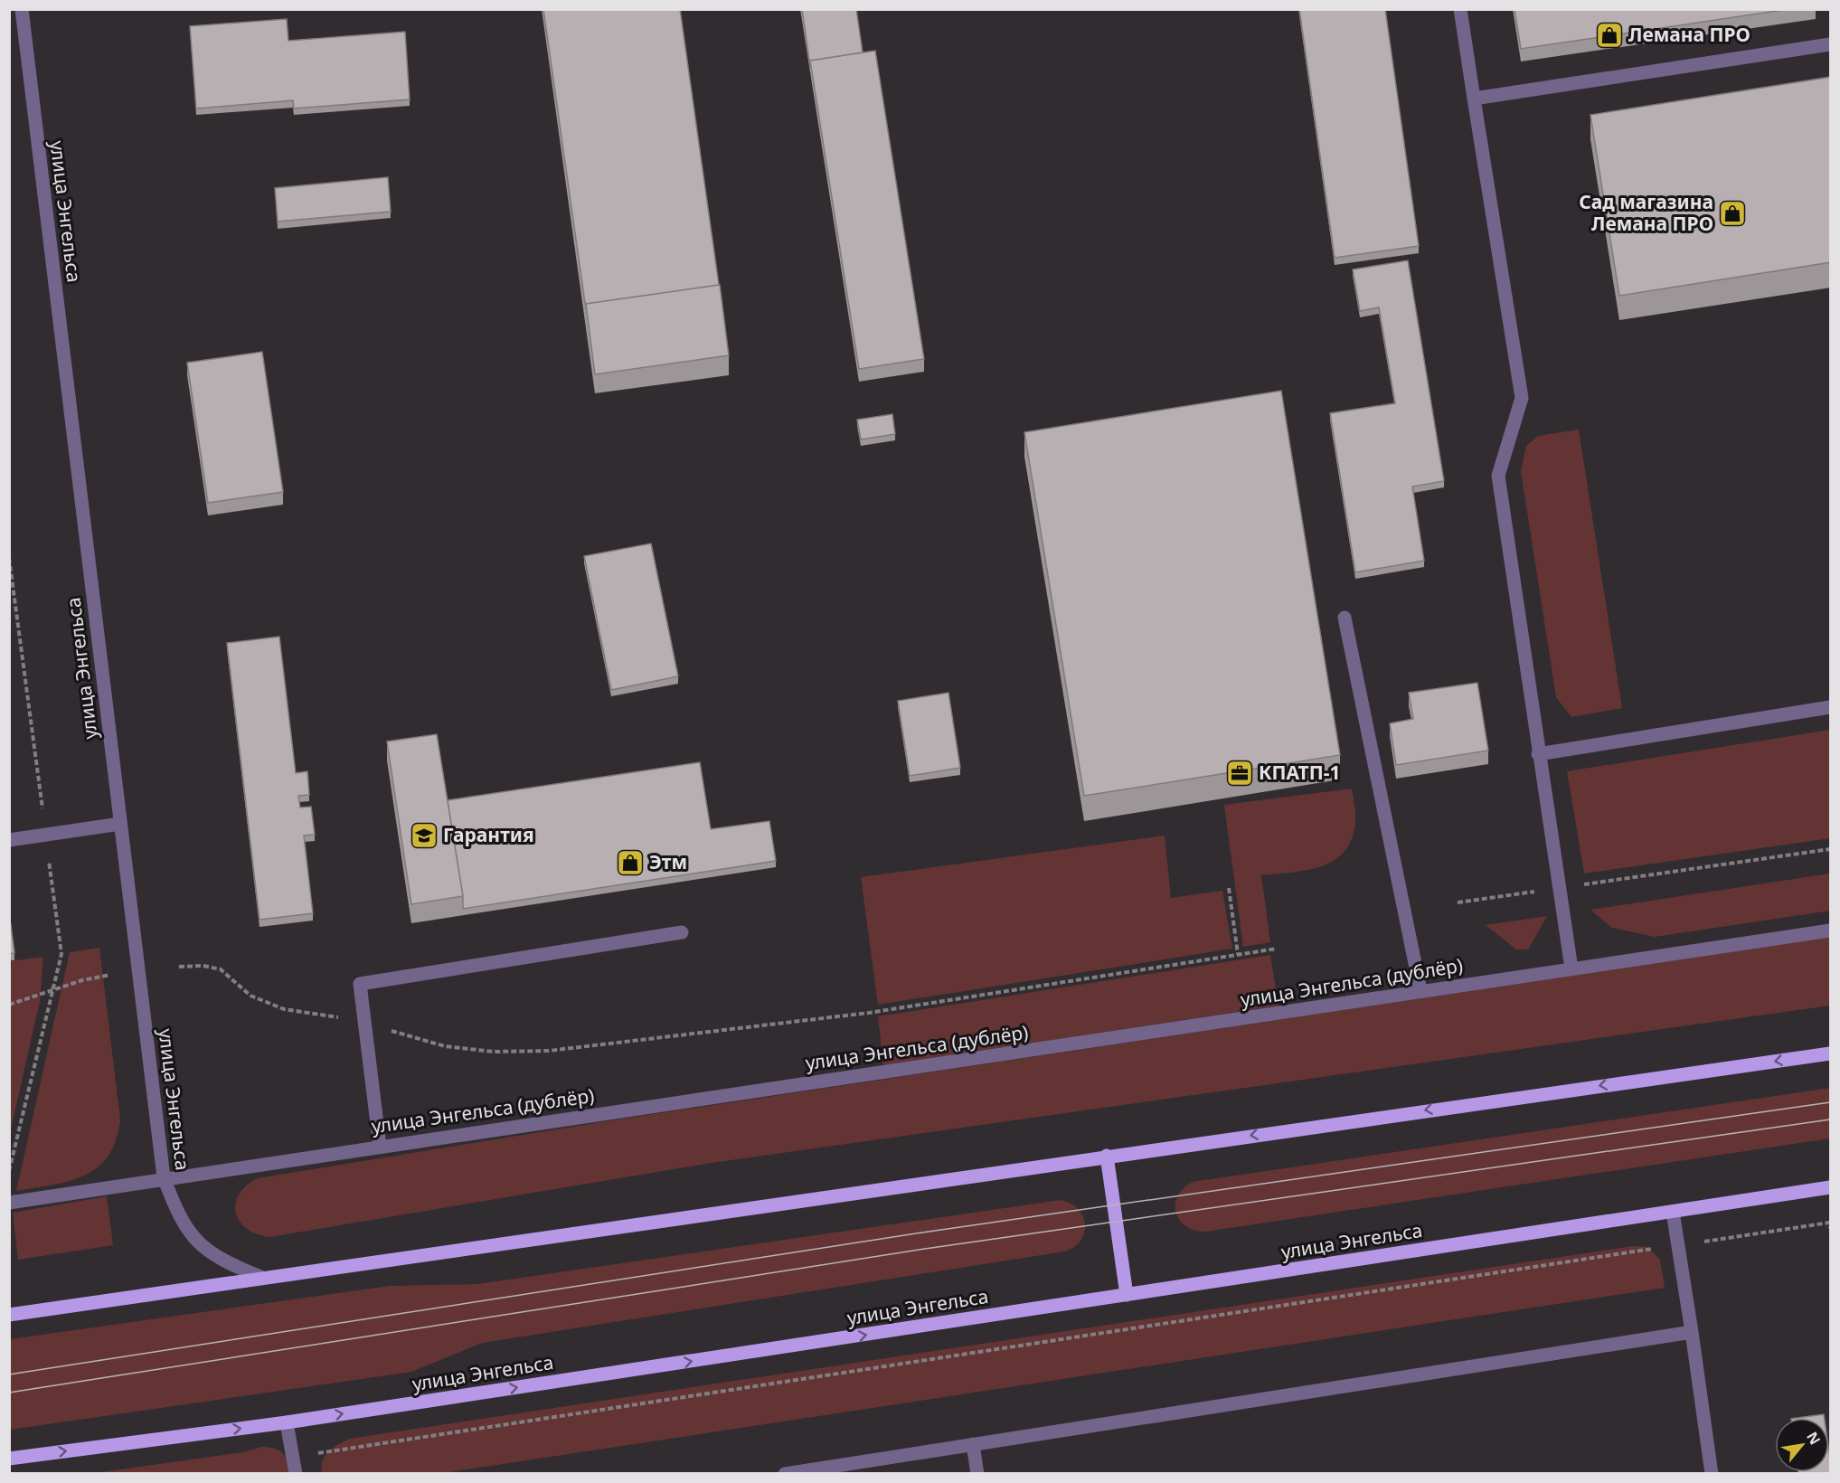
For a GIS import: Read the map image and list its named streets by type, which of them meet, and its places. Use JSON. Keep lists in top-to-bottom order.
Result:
{
  "streets": {
    "main road": ["улица Энгельса"],
    "street": ["улица Энгельса (дублёр)"]
  },
  "crossings": [
    ["улица Энгельса", "улица Энгельса (дублёр)"]
  ],
  "places": {
    "shop": ["Лемана ПРО", "Сад магазина Лемана ПРО", "Этм"],
    "office": ["КПАТП-1"],
    "school or university": ["Гарантия"]
  },
  "north": "top right"
}
